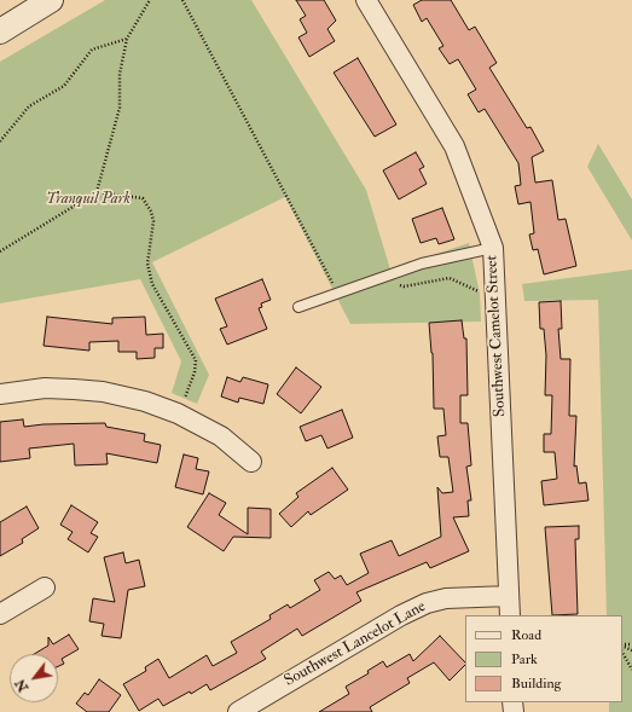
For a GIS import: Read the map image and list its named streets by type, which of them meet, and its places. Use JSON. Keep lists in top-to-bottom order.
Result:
{
  "streets": {
    "street": ["Southwest Camelot Street", "Southwest Lancelot Lane"]
  },
  "crossings": [
    ["Southwest Camelot Street", "Southwest Lancelot Lane"]
  ],
  "parks": ["Tranquil Park"],
  "legend": ["Road", "Park", "Building"],
  "north": "bottom left"
}
